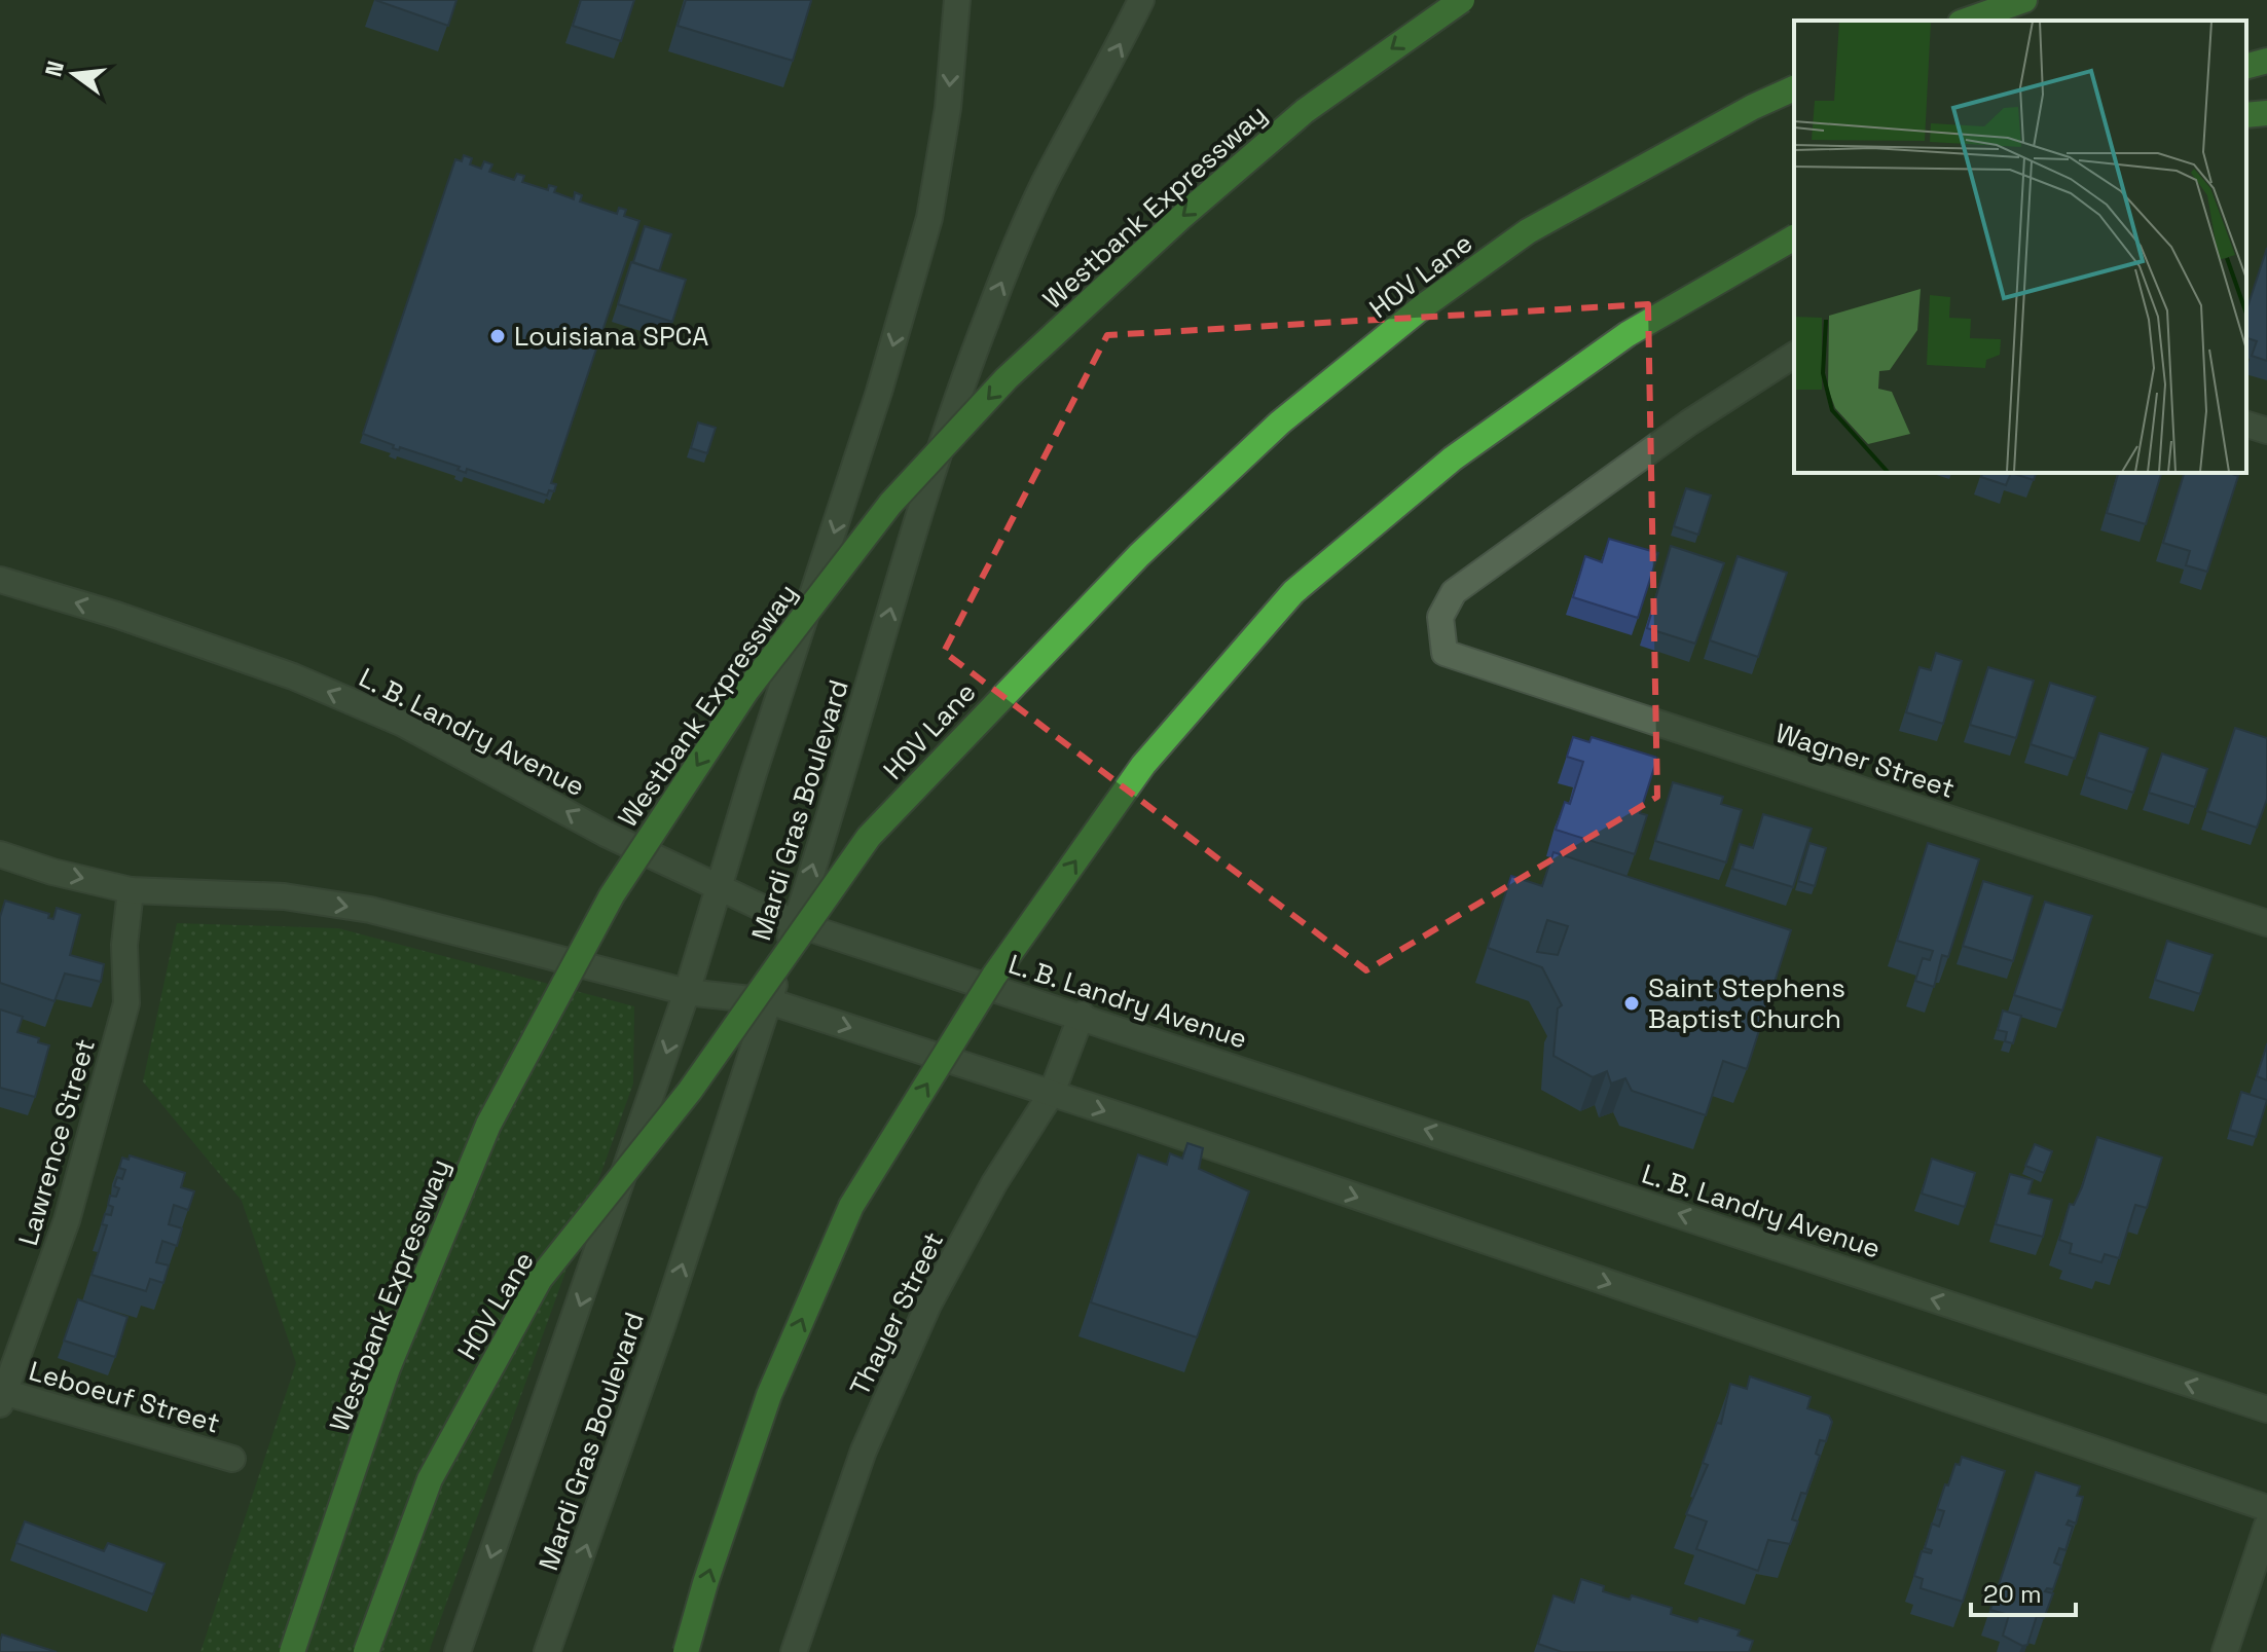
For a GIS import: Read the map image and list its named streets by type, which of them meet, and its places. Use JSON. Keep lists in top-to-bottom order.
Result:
{
  "streets": {
    "highway": ["Westbank Expressway", "HOV Lane"],
    "street": [
      "L. B. Landry Avenue",
      "Wagner Street",
      "Mardi Gras Boulevard",
      "Lawrence Street",
      "Thayer Street",
      "Leboeuf Street"
    ]
  },
  "crossings": [
    ["L. B. Landry Avenue", "Mardi Gras Boulevard"],
    ["L. B. Landry Avenue", "Thayer Street"],
    ["Lawrence Street", "Leboeuf Street"]
  ],
  "one_way": ["Westbank Expressway"],
  "places": ["Louisiana SPCA", "Saint Stephens Baptist Church"],
  "scale_bar": "20 m",
  "north": "left"
}
